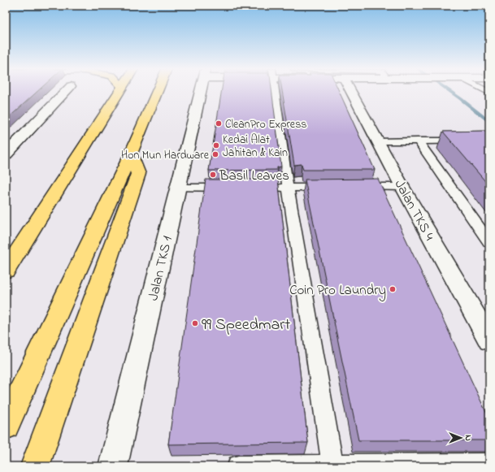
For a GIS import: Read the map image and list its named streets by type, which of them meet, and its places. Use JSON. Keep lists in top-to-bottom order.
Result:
{
  "streets": {
    "street": ["Jalan TKS 4", "Jalan TKS 1"]
  },
  "places": [
    "CleanPro Express",
    "Kedai Alat Jahitan & Kain",
    "Hon Mun Hardware",
    "Basil Leaves",
    "Coin Pro Laundry",
    "99 Speedmart"
  ],
  "north": "right"
}
